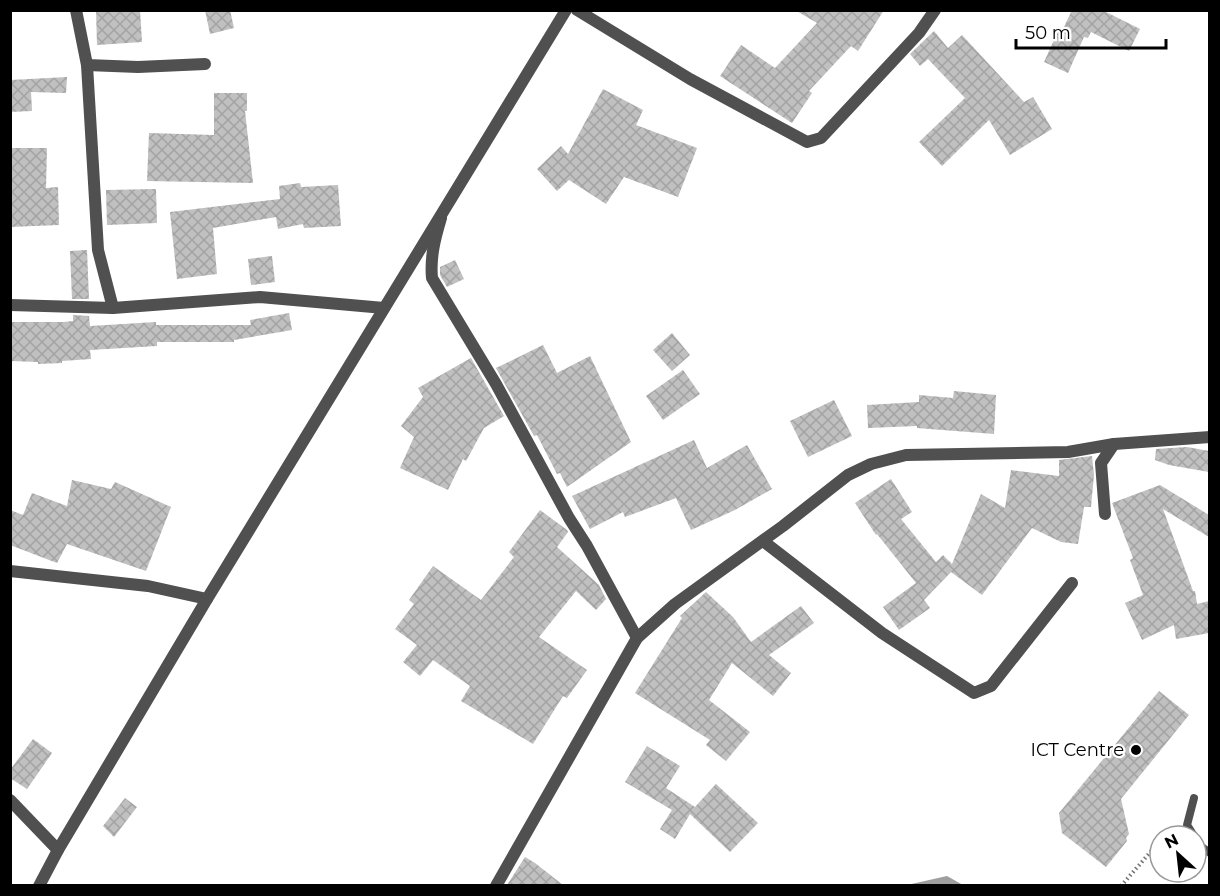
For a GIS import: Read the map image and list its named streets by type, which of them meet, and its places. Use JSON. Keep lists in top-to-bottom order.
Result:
{
  "places": ["ICT Centre"],
  "scale_bar": "50 m",
  "north": "top left"
}
